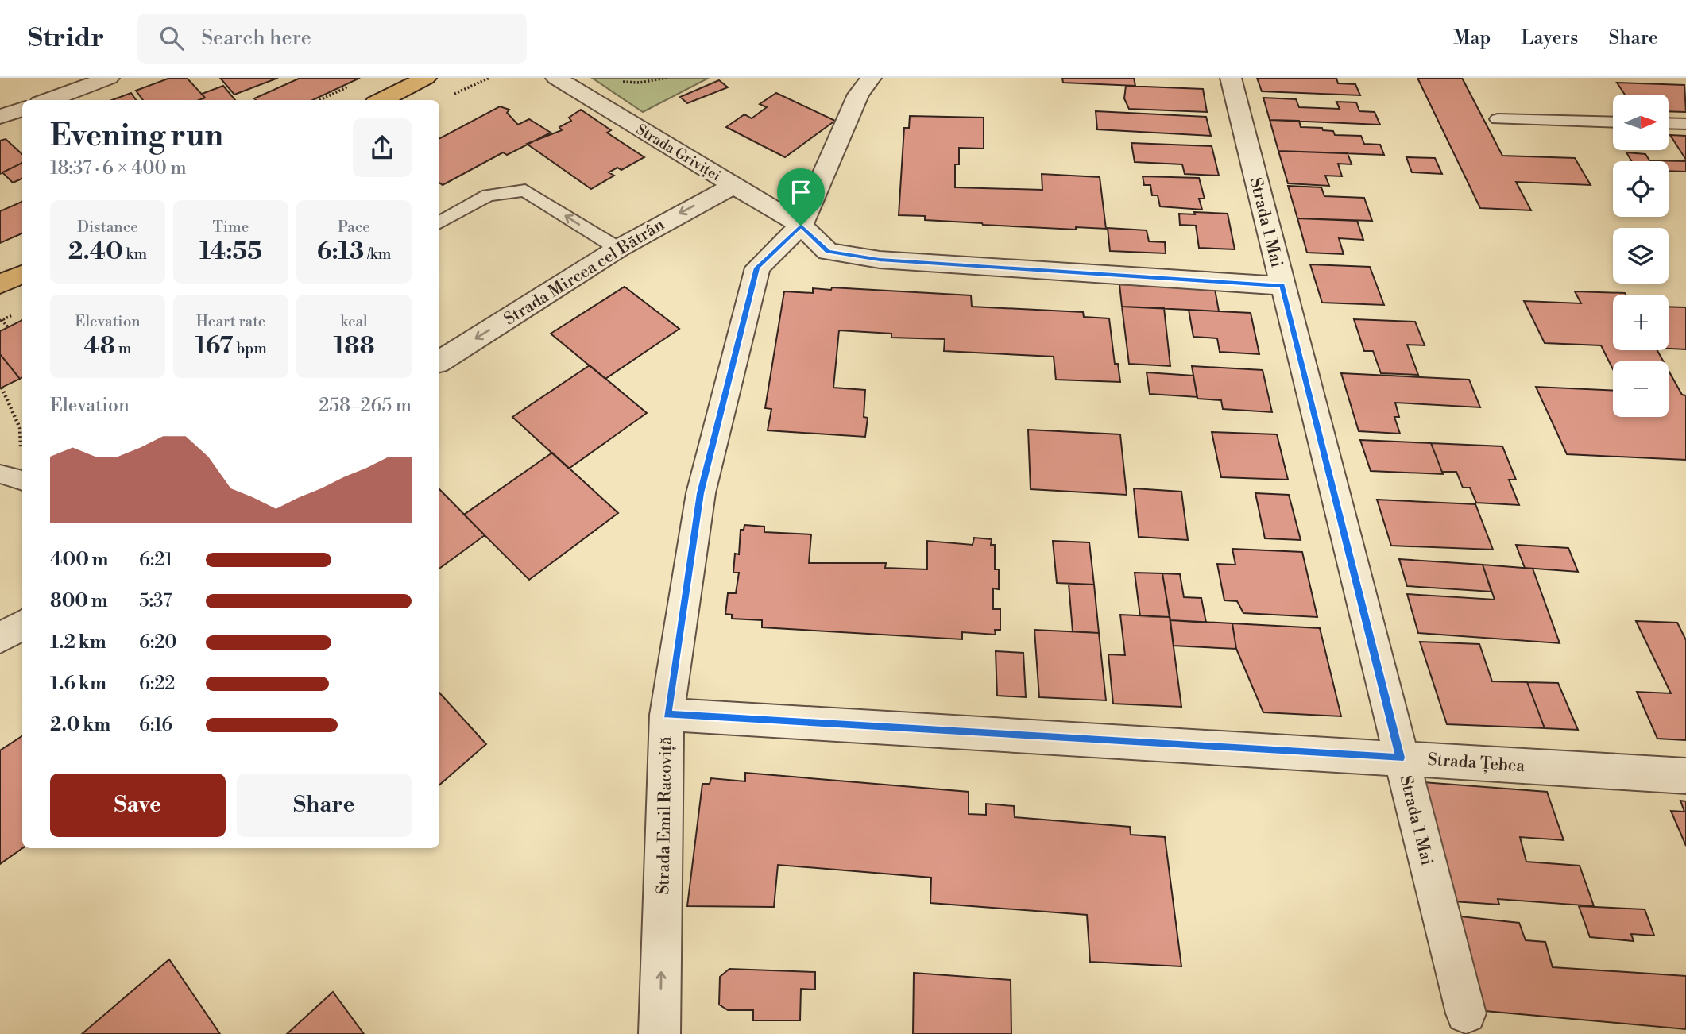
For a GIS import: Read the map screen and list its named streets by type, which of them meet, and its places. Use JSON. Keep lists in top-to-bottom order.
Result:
{
  "streets": {
    "street": [
      "Strada Griviței",
      "Strada 1 Mai",
      "Strada Mircea cel Bătrân",
      "Strada Țebea",
      "Strada Emil Racoviță"
    ]
  },
  "crossings": [
    ["Strada Griviței", "Strada Mircea cel Bătrân"],
    ["Strada Griviței", "Strada Emil Racoviță"],
    ["Strada 1 Mai", "Strada Țebea"],
    ["Strada Țebea", "Strada Emil Racoviță"]
  ],
  "one_way": ["Strada Mircea cel Bătrân"],
  "north": "right",
  "page": {
    "header": "Stridr",
    "search": "Search here",
    "nav": ["Map", "Layers", "Share"],
    "map_buttons": ["+", "−"],
    "heading": ["Evening run", "18:37 · 6 × 400 m"],
    "stats": [
      ["Distance", "2.40 km"],
      ["Time", "14:55"],
      ["Pace", "6:13 /km"],
      ["Elevation", "48 m"],
      ["Heart rate", "167 bpm"],
      ["kcal", "188"]
    ],
    "chart": ["Elevation", "258–265 m"],
    "list": [
      {
        "name": "400 m",
        "note": "6:21"
      },
      {
        "name": "800 m",
        "note": "5:37"
      },
      {
        "name": "1.2 km",
        "note": "6:20"
      },
      {
        "name": "1.6 km",
        "note": "6:22"
      },
      {
        "name": "2.0 km",
        "note": "6:16"
      }
    ],
    "buttons": ["Save", "Share"]
  }
}
